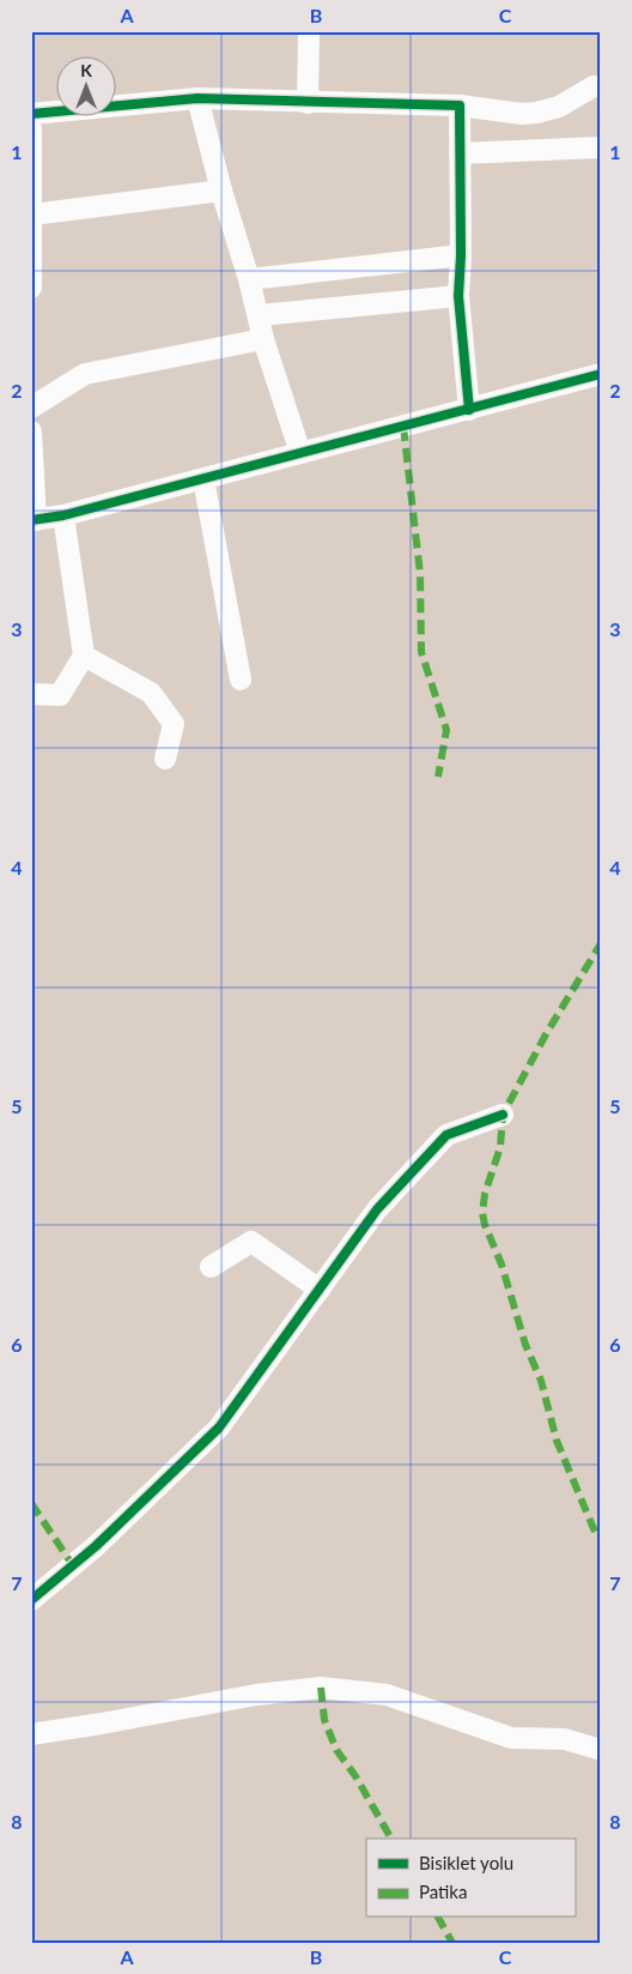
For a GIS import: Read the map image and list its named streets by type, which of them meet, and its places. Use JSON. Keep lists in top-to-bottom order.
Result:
{
  "legend": ["Bisiklet yolu", "Patika"],
  "north": "top",
  "grid": {
    "columns": ["A", "B", "C"],
    "rows": [
      "1",
      "2",
      "3",
      "4",
      "5",
      "6",
      "7",
      "8"
    ]
  }
}
